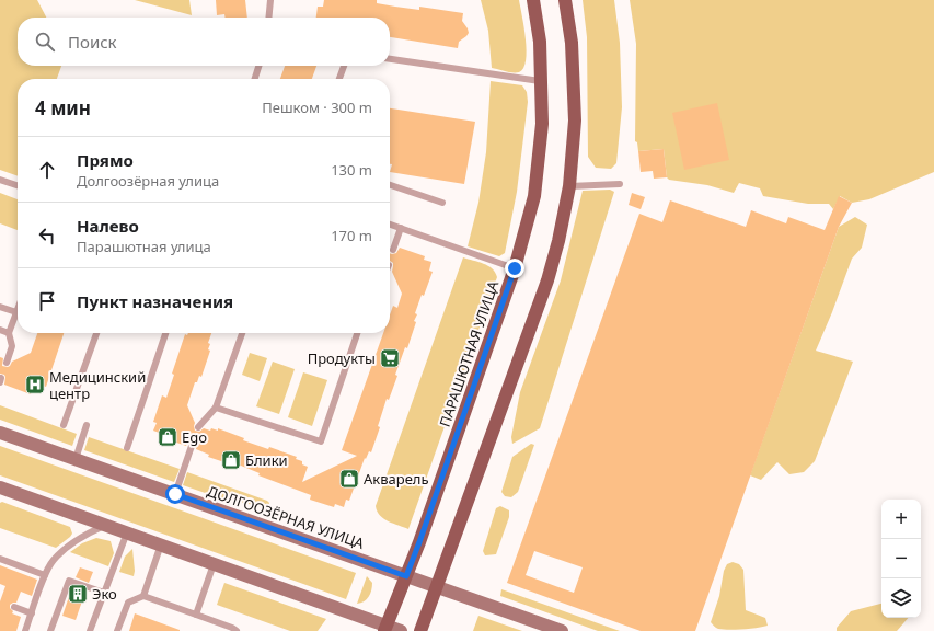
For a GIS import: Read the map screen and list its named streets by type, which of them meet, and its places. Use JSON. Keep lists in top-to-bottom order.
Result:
{
  "streets": {
    "main road": ["ПАРАШЮТНАЯ УЛИЦА", "ДОЛГООЗЁРНАЯ УЛИЦА"]
  },
  "crossings": [
    ["ПАРАШЮТНАЯ УЛИЦА", "ДОЛГООЗЁРНАЯ УЛИЦА"]
  ],
  "places": {
    "supermarket": ["Продукты"],
    "hospital": ["Медицинский центр"],
    "shop": ["Ego", "Блики", "Акварель"],
    "building": ["Эко"]
  },
  "page": {
    "search": "Поиск",
    "heading": ["4 мин", "Пешком · 300 m"],
    "list": [
      ["Прямо", "Долгоозёрная улица", "130 m"],
      ["Налево", "Парашютная улица", "170 m"],
      "Пункт назначения"
    ],
    "map_buttons": ["+", "−"]
  }
}
